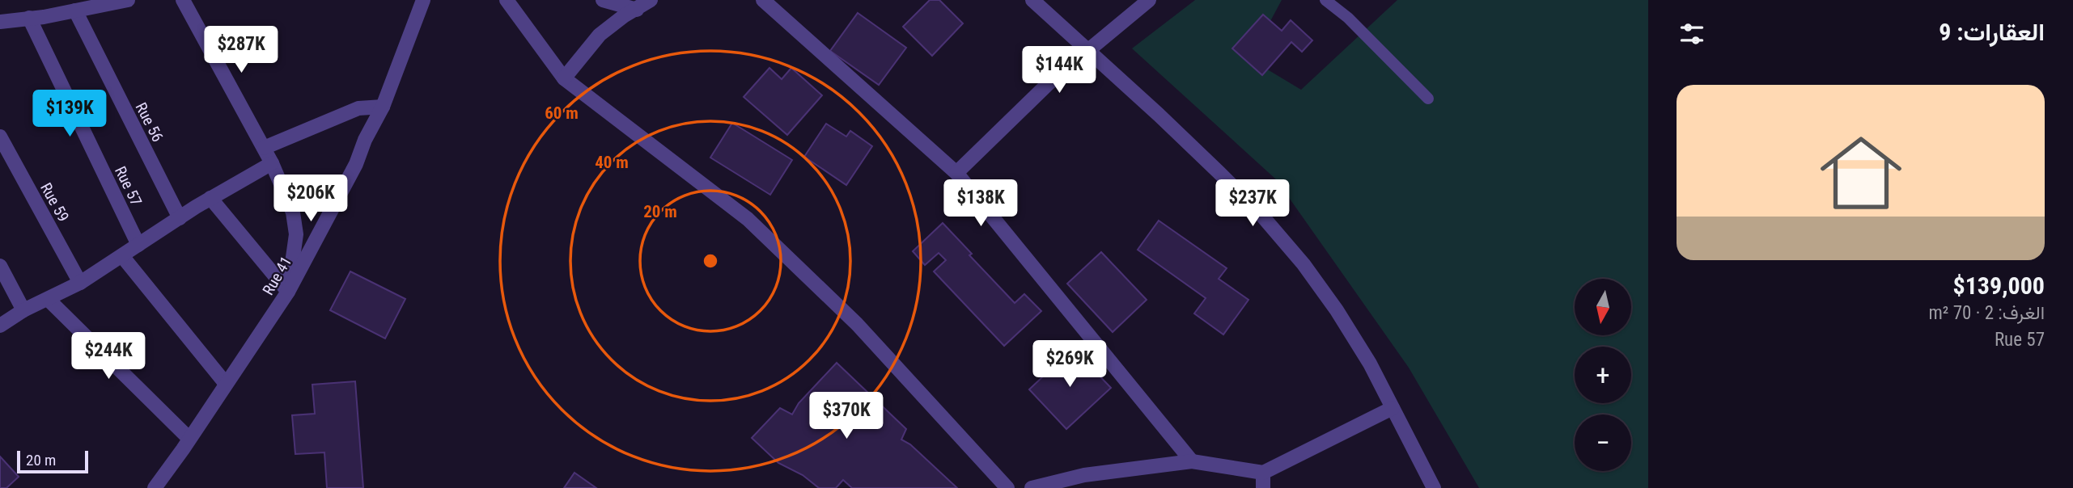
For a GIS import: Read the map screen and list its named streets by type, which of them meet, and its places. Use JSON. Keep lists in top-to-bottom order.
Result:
{
  "streets": {
    "street": [
      "Rue 56",
      "Rue 57",
      "Rue 59",
      "Rue 41"
    ]
  },
  "scale_bar": "20 m",
  "north": "bottom",
  "page": {
    "heading": "العقارات: 9",
    "price": [
      "$287K",
      "$144K",
      "$139K",
      "$206K",
      "$138K",
      "$237K",
      "$244K",
      "$269K",
      "$370K"
    ],
    "list": [
      {
        "name": "$139,000",
        "note": "الغرف: 2 · 70 m² · Rue 57"
      }
    ],
    "map_buttons": ["+", "−"],
    "scale": "20 m"
  },
  "rings": ["60 m", "40 m", "20 m"]
}
